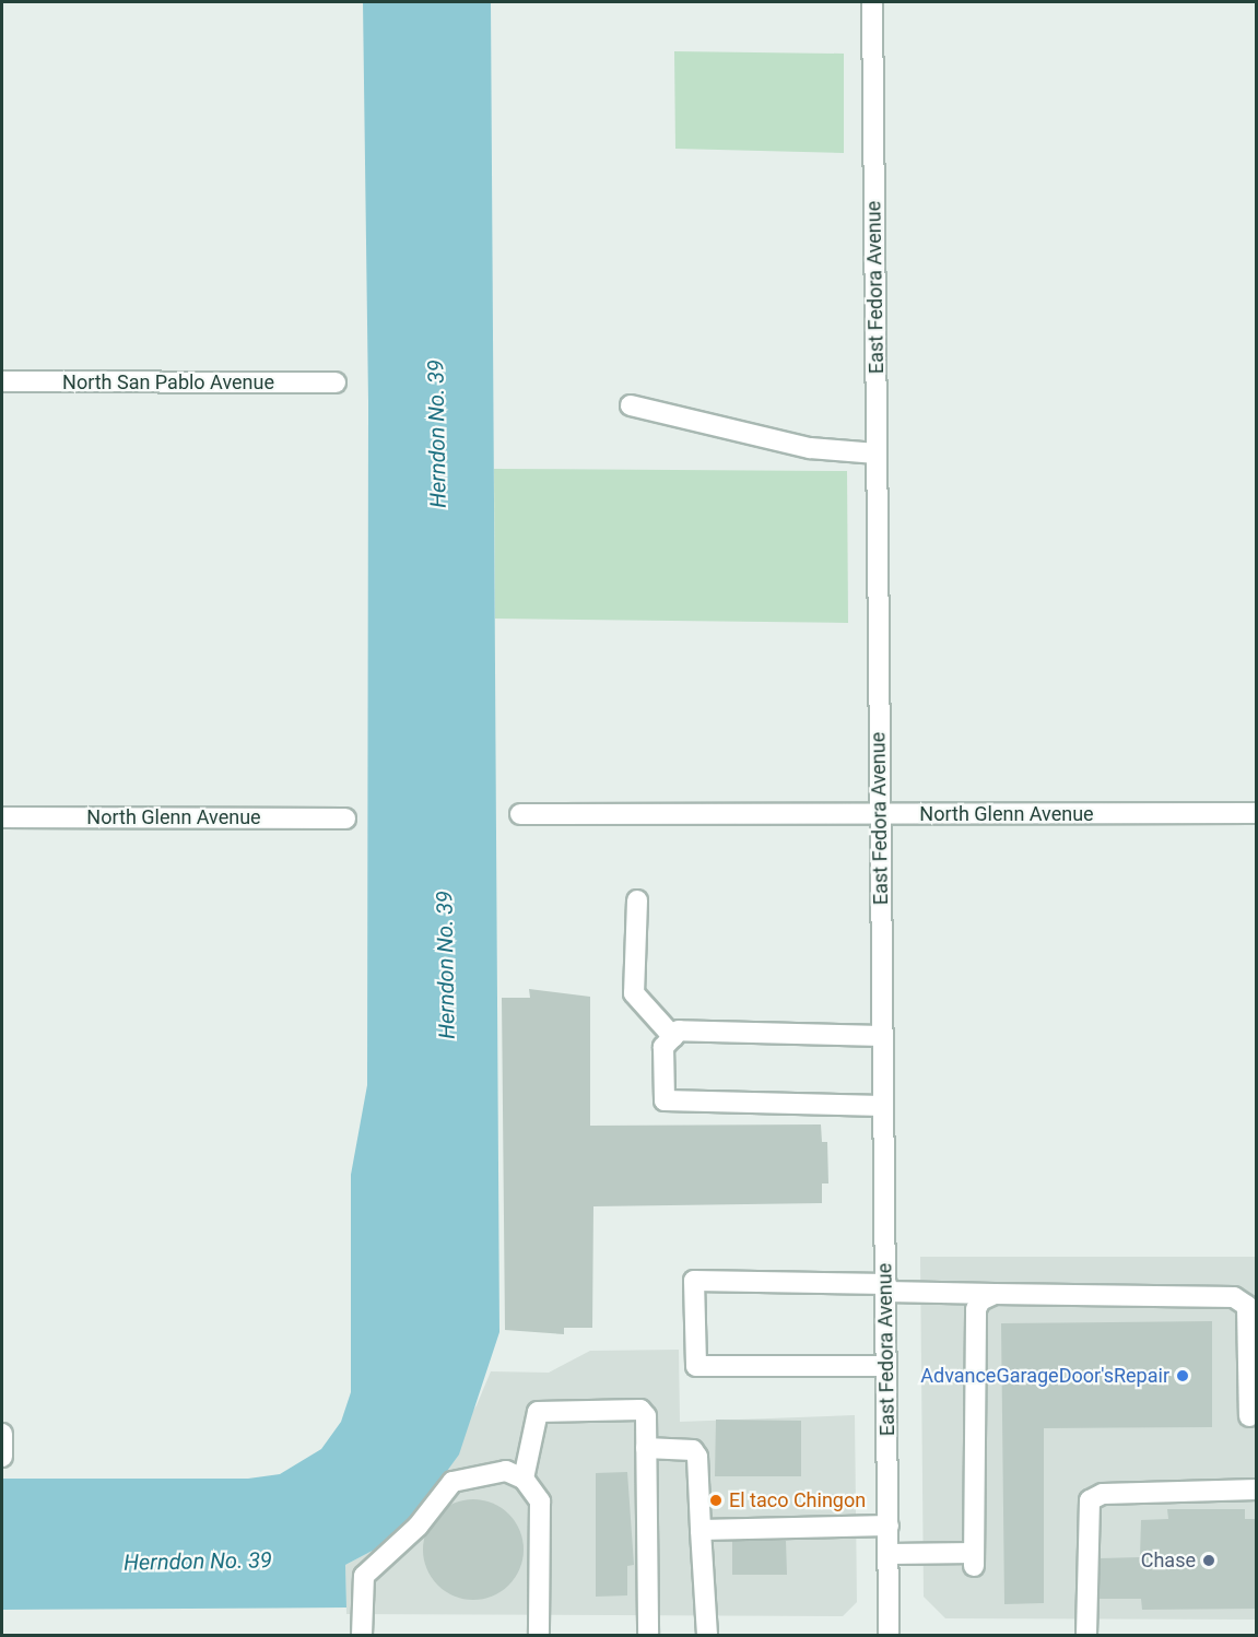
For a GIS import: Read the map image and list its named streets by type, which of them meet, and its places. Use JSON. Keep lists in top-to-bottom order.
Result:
{
  "streets": {
    "street": ["East Fedora Avenue", "North San Pablo Avenue", "North Glenn Avenue"]
  },
  "crossings": [
    ["East Fedora Avenue", "North Glenn Avenue"]
  ],
  "water": ["Herndon No. 39"],
  "places": ["AdvanceGarageDoor'sRepair", "El taco Chingon", "Chase"]
}
